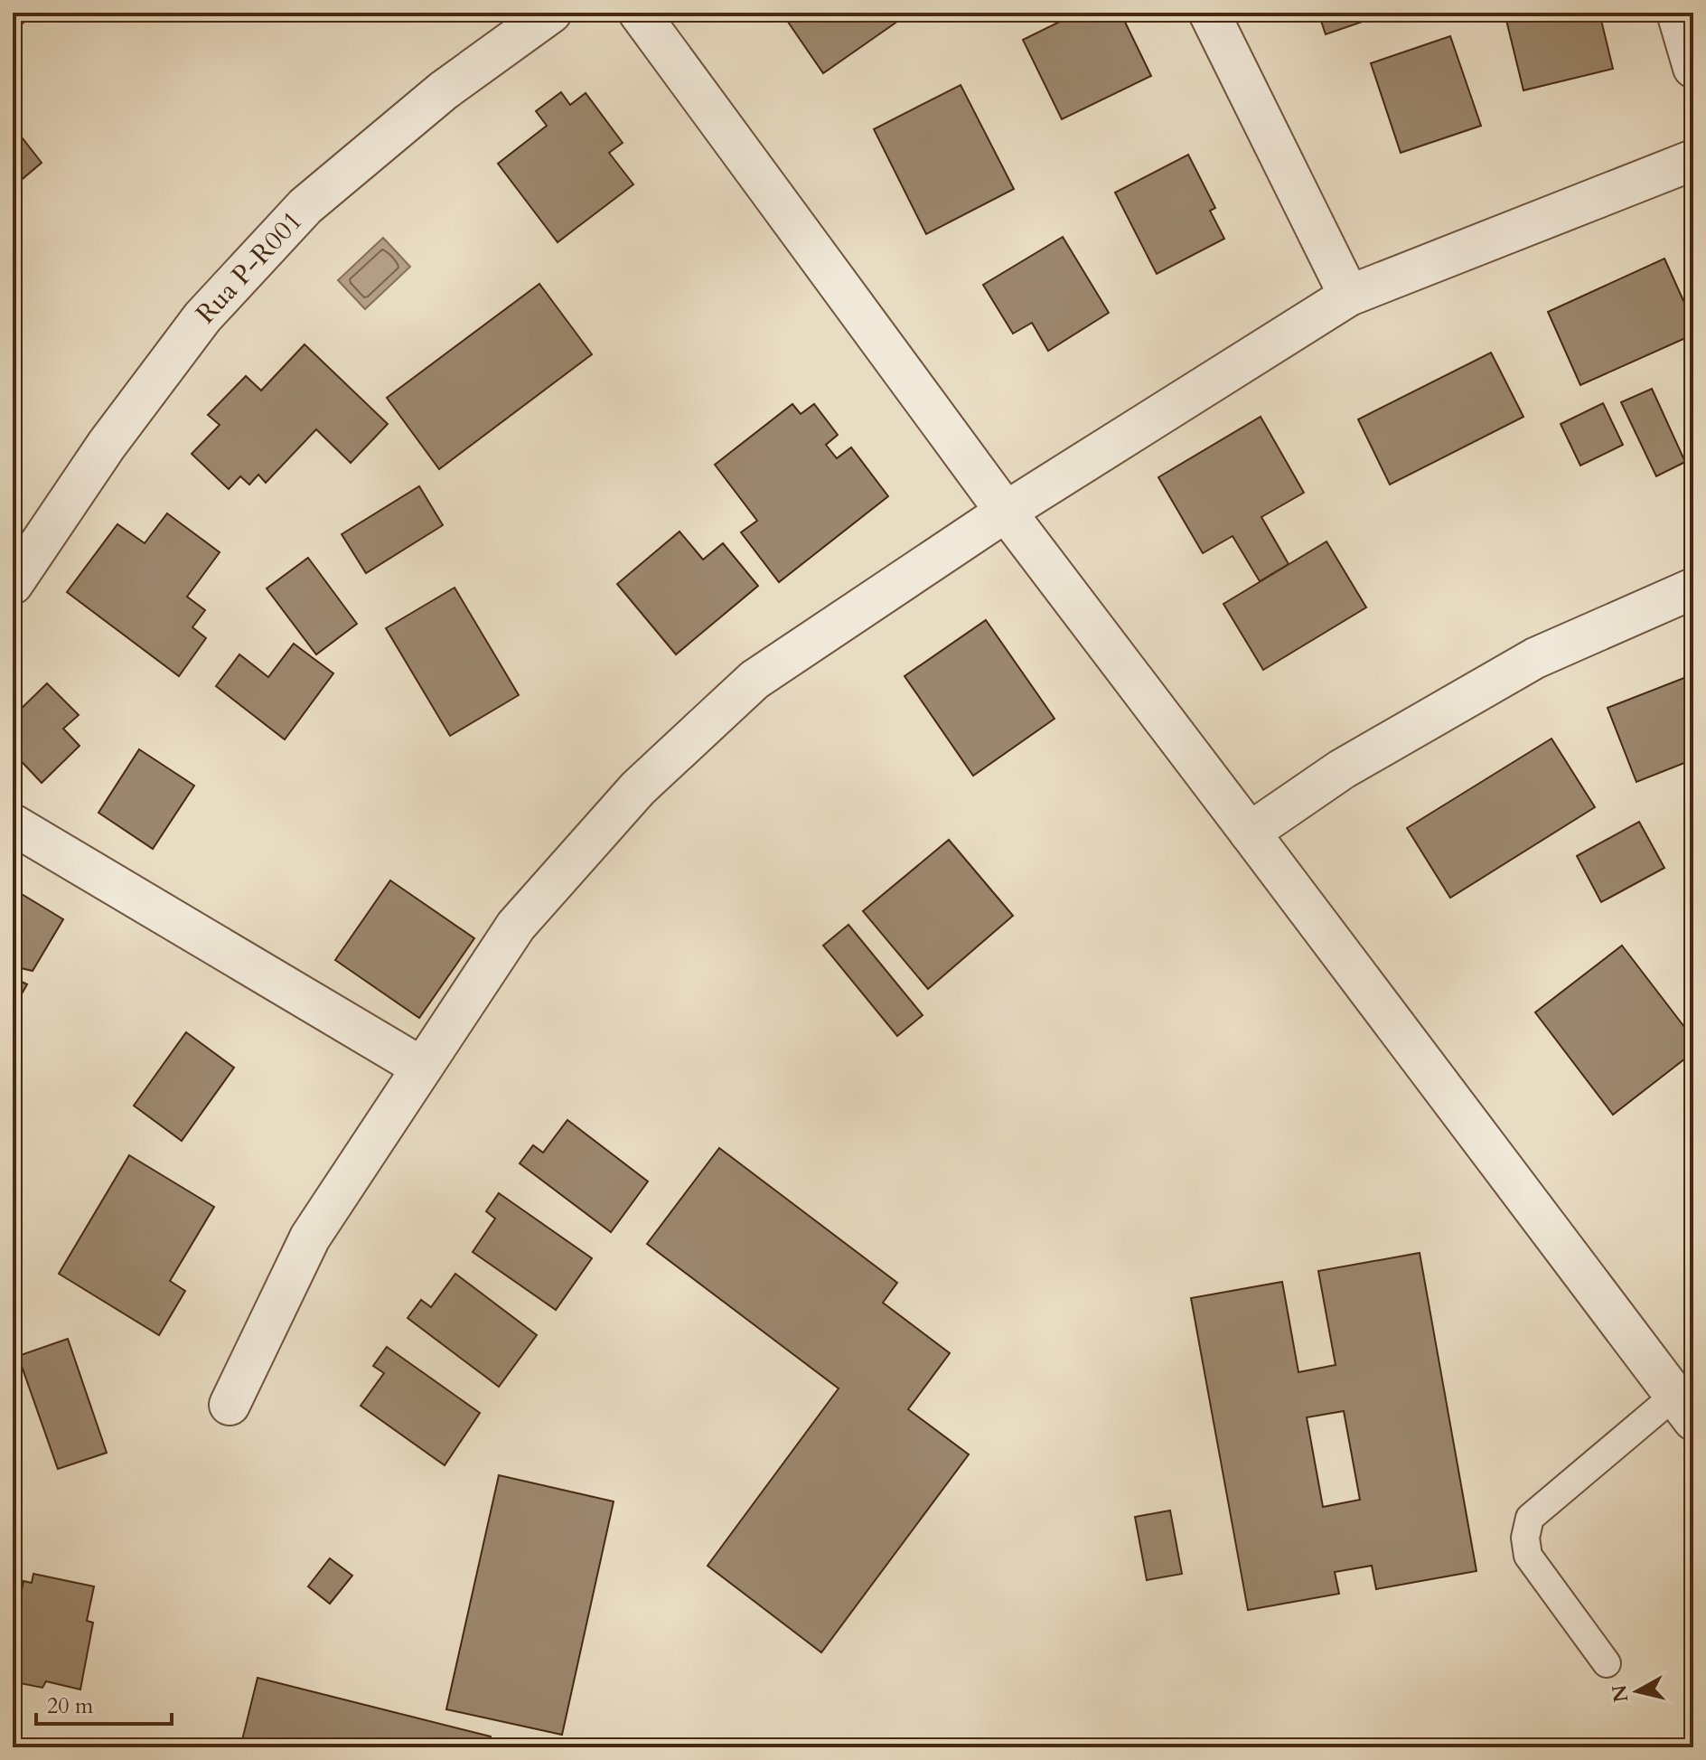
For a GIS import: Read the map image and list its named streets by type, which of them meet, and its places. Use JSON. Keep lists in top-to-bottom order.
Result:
{
  "streets": {
    "street": ["Rua P-R001"]
  },
  "scale_bar": "20 m",
  "north": "left"
}
